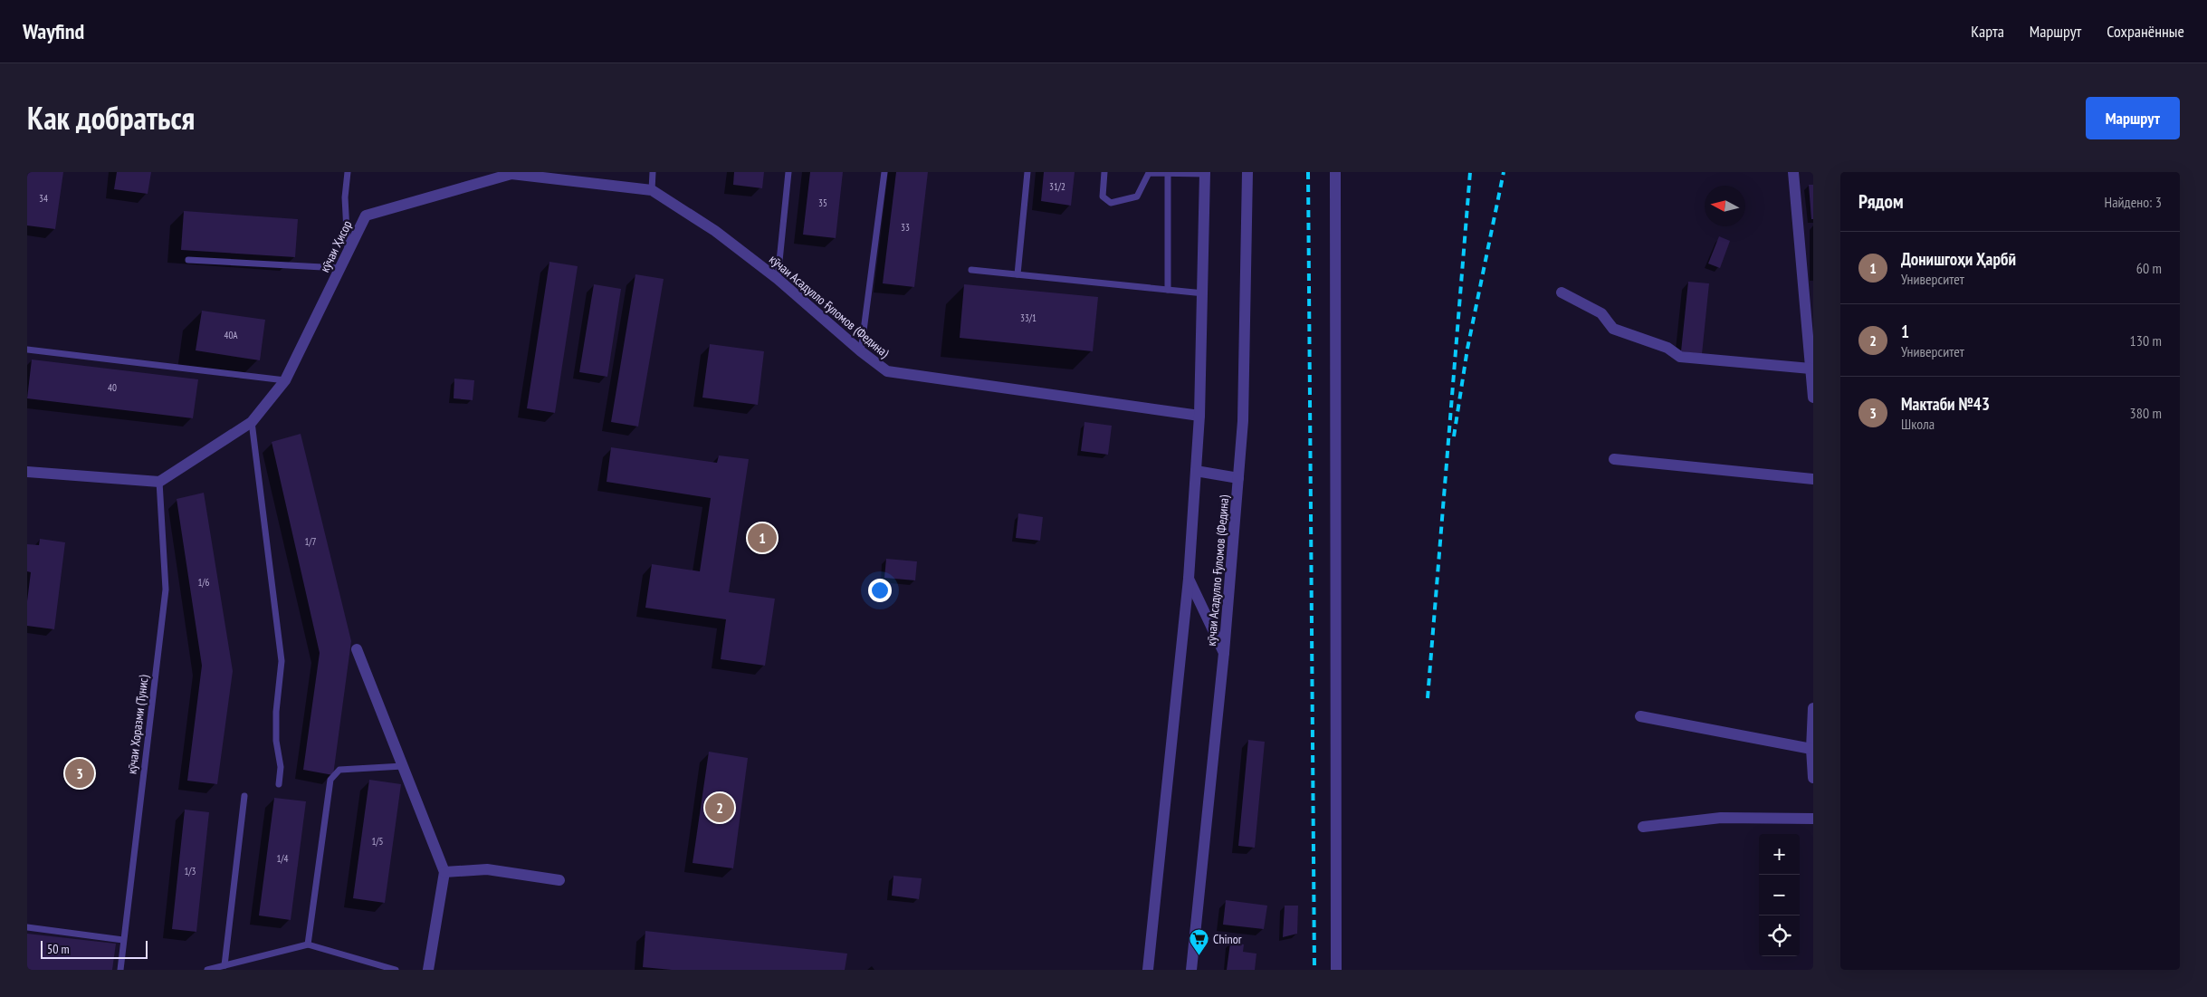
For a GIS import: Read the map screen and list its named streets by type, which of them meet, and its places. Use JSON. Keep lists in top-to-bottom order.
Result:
{
  "streets": {
    "street": ["кӯчаи Ҳисор", "кӯчаи Асадулло Ғуломов (Федина)"],
    "lane": ["кӯчаи Хоразми (Тунис)"]
  },
  "crossings": [
    ["кӯчаи Ҳисор", "кӯчаи Асадулло Ғуломов (Федина)"],
    ["кӯчаи Ҳисор", "кӯчаи Хоразми (Тунис)"]
  ],
  "places": {
    "supermarket": ["Chinor"]
  },
  "house_numbers": [
    "31/2",
    "34",
    "35",
    "33",
    "33/1",
    "40А",
    "40",
    "1/7",
    "1/6",
    "1/5",
    "1/4",
    "1/3"
  ],
  "scale_bar": "50 m",
  "north": "left",
  "page": {
    "header": "Wayfind",
    "nav": ["Карта", "Маршрут", "Сохранённые"],
    "title": "Как добраться",
    "buttons": "Маршрут",
    "heading": ["Рядом", "Найдено: 3"],
    "list": [
      {
        "mark": "1",
        "name": "Донишгоҳи Ҳарбӣ",
        "note": "Университет",
        "value": "60 m"
      },
      {
        "mark": "2",
        "name": "1",
        "note": "Университет",
        "value": "130 m"
      },
      {
        "mark": "3",
        "name": "Мактаби №43",
        "note": "Школа",
        "value": "380 m"
      }
    ],
    "pins": ["1", "3", "2"],
    "map_buttons": ["+", "−"],
    "scale": "50 m"
  }
}
